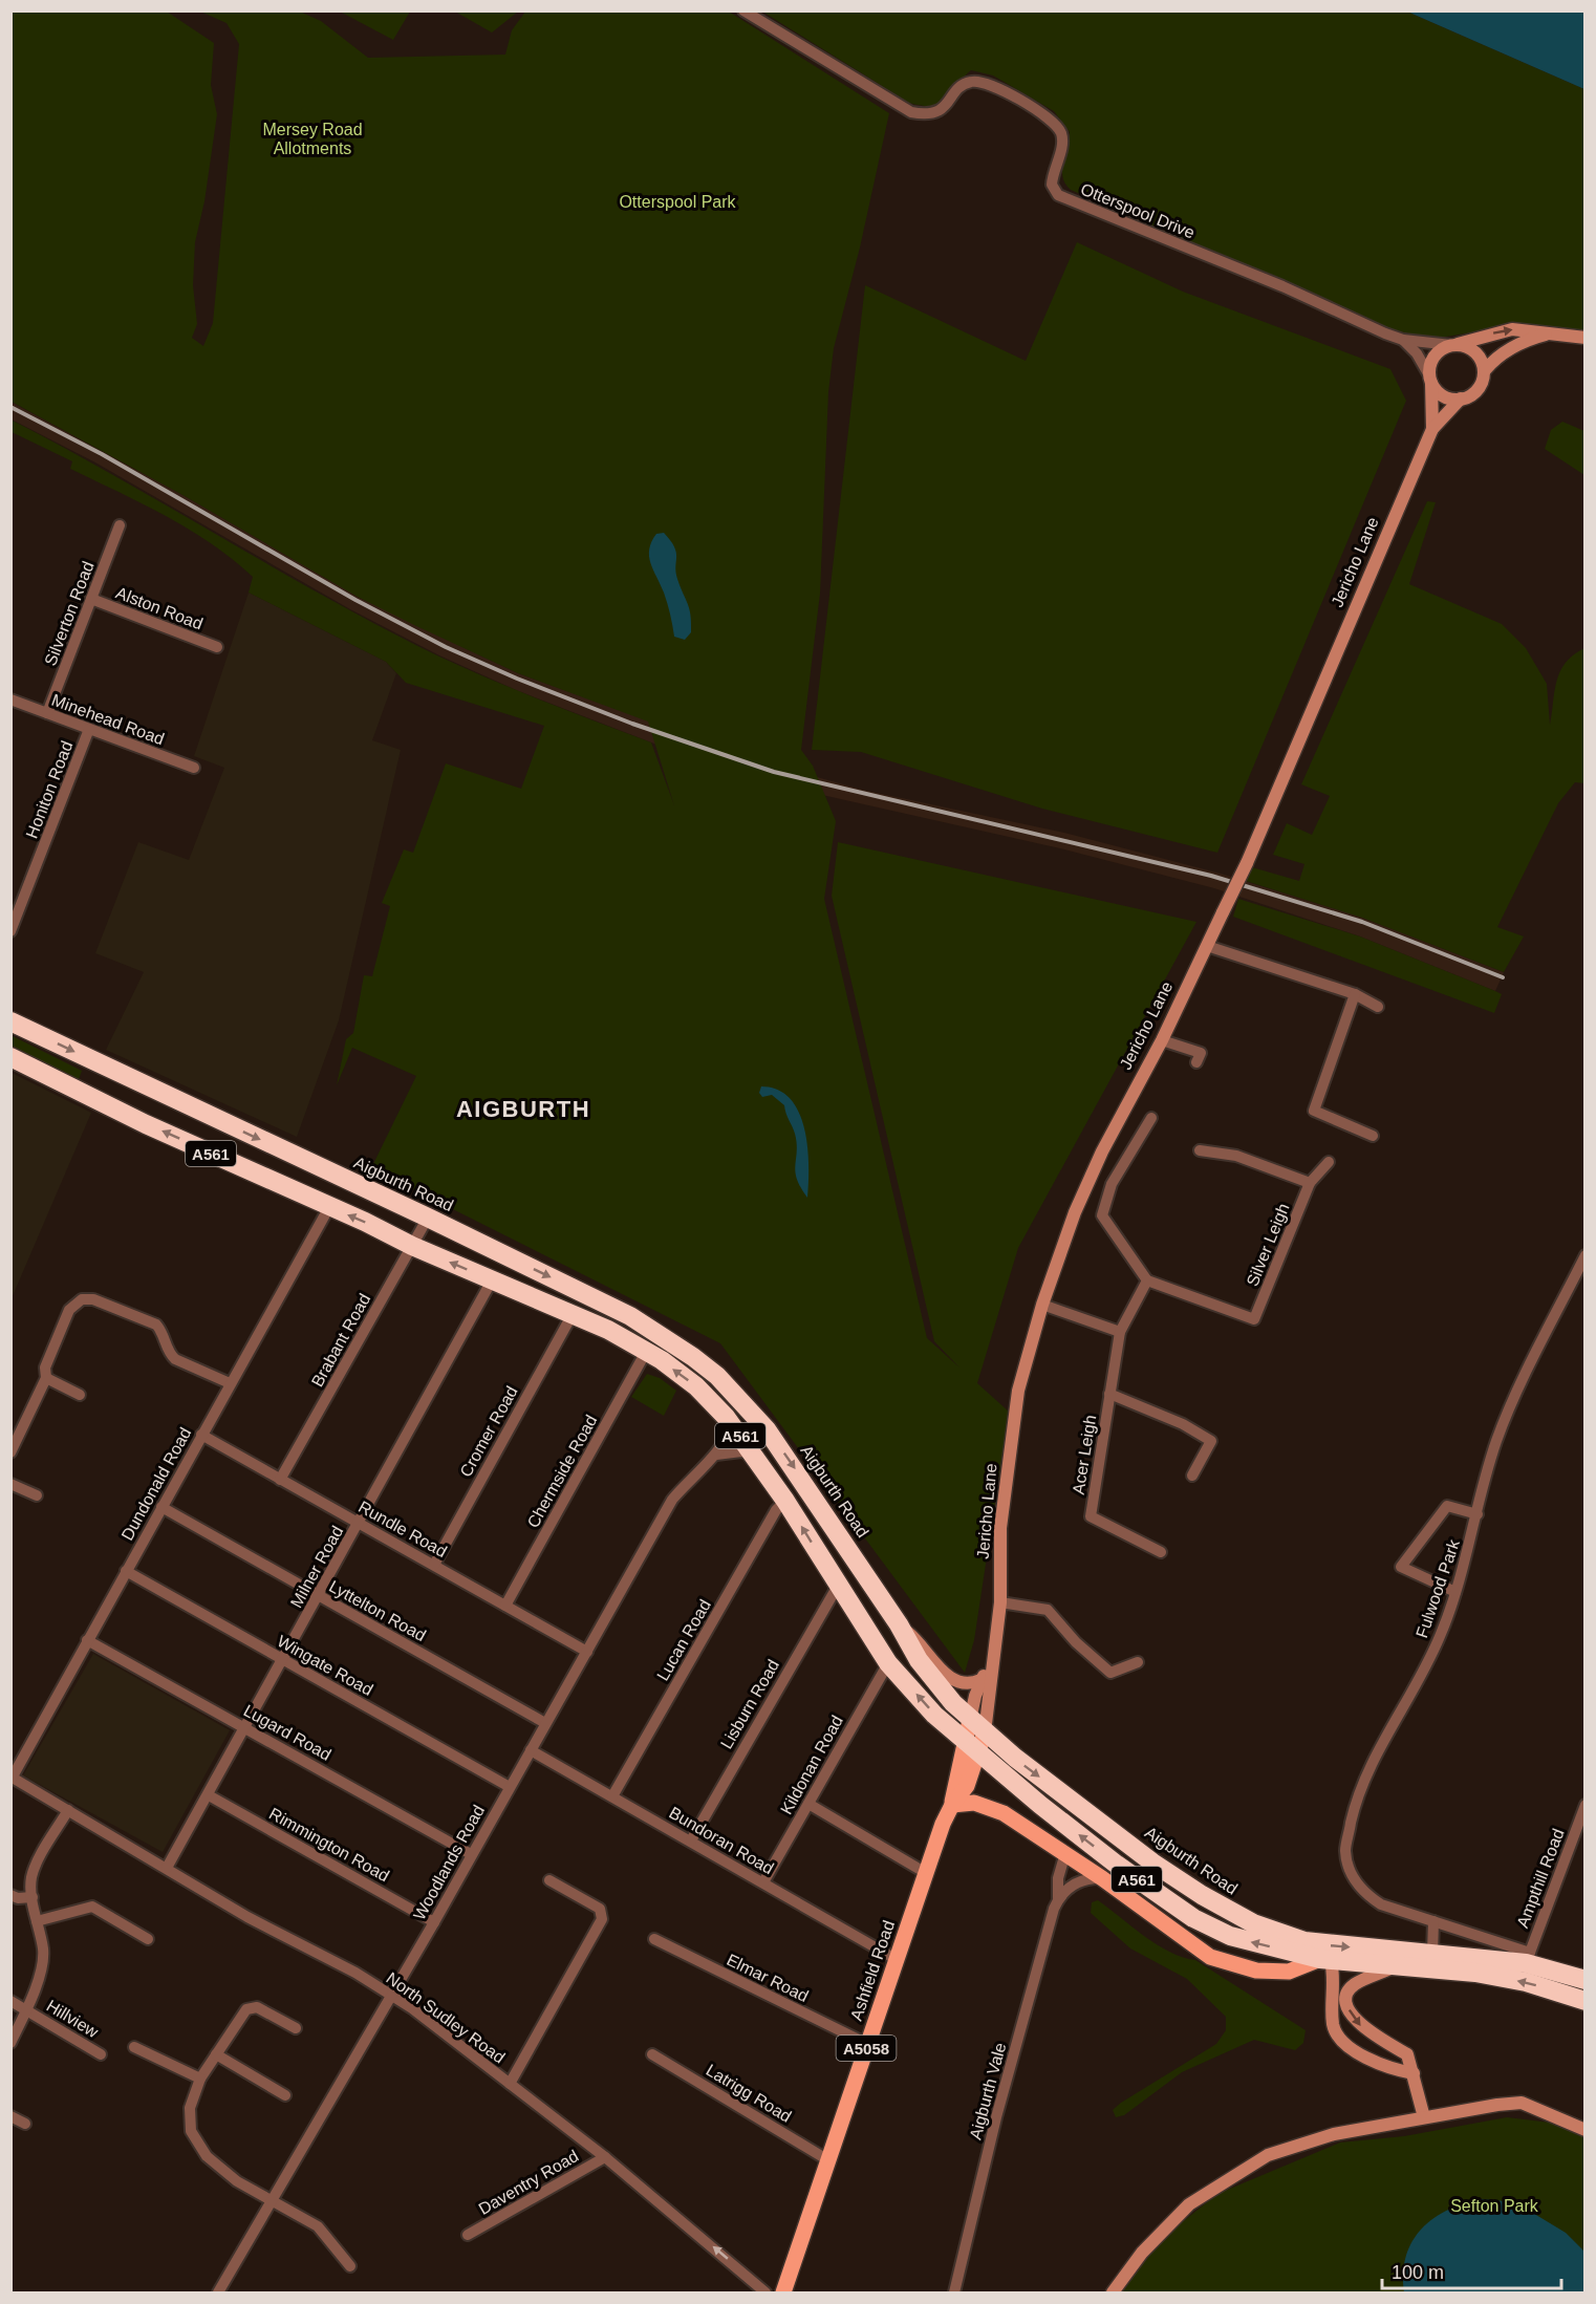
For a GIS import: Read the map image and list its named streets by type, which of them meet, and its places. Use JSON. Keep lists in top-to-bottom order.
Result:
{
  "streets": {
    "highway": ["A561", "Aigburth Road"],
    "main road": ["Ashfield Road", "A5058"],
    "street": [
      "Otterspool Drive",
      "Jericho Lane",
      "Alston Road",
      "Silverton Road",
      "Minehead Road",
      "Honiton Road",
      "Silver Leigh",
      "Brabant Road",
      "Cromer Road",
      "Acer Leigh",
      "Chermside Road",
      "Dundonald Road",
      "Rundle Road",
      "Milner Road",
      "Fulwood Park",
      "Lyttelton Road",
      "Lucan Road",
      "Wingate Road",
      "Lisburn Road",
      "Lugard Road",
      "Kildonan Road",
      "Bundoran Road",
      "Rimmington Road",
      "Woodlands Road",
      "Ampthill Road",
      "Elmar Road",
      "North Sudley Road",
      "Hillview",
      "Aigburth Vale",
      "Latrigg Road",
      "Daventry Road"
    ]
  },
  "crossings": [
    ["Otterspool Drive", "Jericho Lane"],
    ["Jericho Lane", "Aigburth Road"],
    ["Jericho Lane", "Ashfield Road"],
    ["Alston Road", "Silverton Road"],
    ["Silverton Road", "Minehead Road"],
    ["Minehead Road", "Honiton Road"],
    ["A561", "Brabant Road"],
    ["A561", "Cromer Road"],
    ["A561", "Chermside Road"],
    ["A561", "Dundonald Road"],
    ["A561", "Milner Road"],
    ["A561", "Lucan Road"],
    ["A561", "Lisburn Road"],
    ["A561", "Kildonan Road"],
    ["A561", "Woodlands Road"],
    ["A561", "Ashfield Road"],
    ["Aigburth Road", "Brabant Road"],
    ["Aigburth Road", "Fulwood Park"],
    ["Aigburth Road", "Ampthill Road"],
    ["Aigburth Road", "Ashfield Road"],
    ["Brabant Road", "Rundle Road"],
    ["Cromer Road", "Rundle Road"],
    ["Chermside Road", "Rundle Road"],
    ["Dundonald Road", "Rundle Road"],
    ["Dundonald Road", "Lyttelton Road"],
    ["Dundonald Road", "Wingate Road"],
    ["Dundonald Road", "Lugard Road"],
    ["Dundonald Road", "North Sudley Road"],
    ["Rundle Road", "Milner Road"],
    ["Rundle Road", "Woodlands Road"],
    ["Milner Road", "Lyttelton Road"],
    ["Milner Road", "Wingate Road"],
    ["Milner Road", "Lugard Road"],
    ["Milner Road", "Rimmington Road"],
    ["Milner Road", "North Sudley Road"],
    ["Fulwood Park", "Ampthill Road"],
    ["Lyttelton Road", "Woodlands Road"],
    ["Lucan Road", "Bundoran Road"],
    ["Wingate Road", "Woodlands Road"],
    ["Lisburn Road", "Bundoran Road"],
    ["Lugard Road", "Woodlands Road"],
    ["Kildonan Road", "Bundoran Road"],
    ["Bundoran Road", "Woodlands Road"],
    ["Bundoran Road", "Ashfield Road"],
    ["Rimmington Road", "Woodlands Road"],
    ["Woodlands Road", "North Sudley Road"],
    ["Ashfield Road", "Elmar Road"],
    ["Ashfield Road", "Latrigg Road"],
    ["North Sudley Road", "Hillview"],
    ["North Sudley Road", "Daventry Road"]
  ],
  "districts": ["AIGBURTH"],
  "parks": ["Mersey Road Allotments", "Otterspool Park", "Sefton Park"],
  "scale_bar": "100 m"
}
